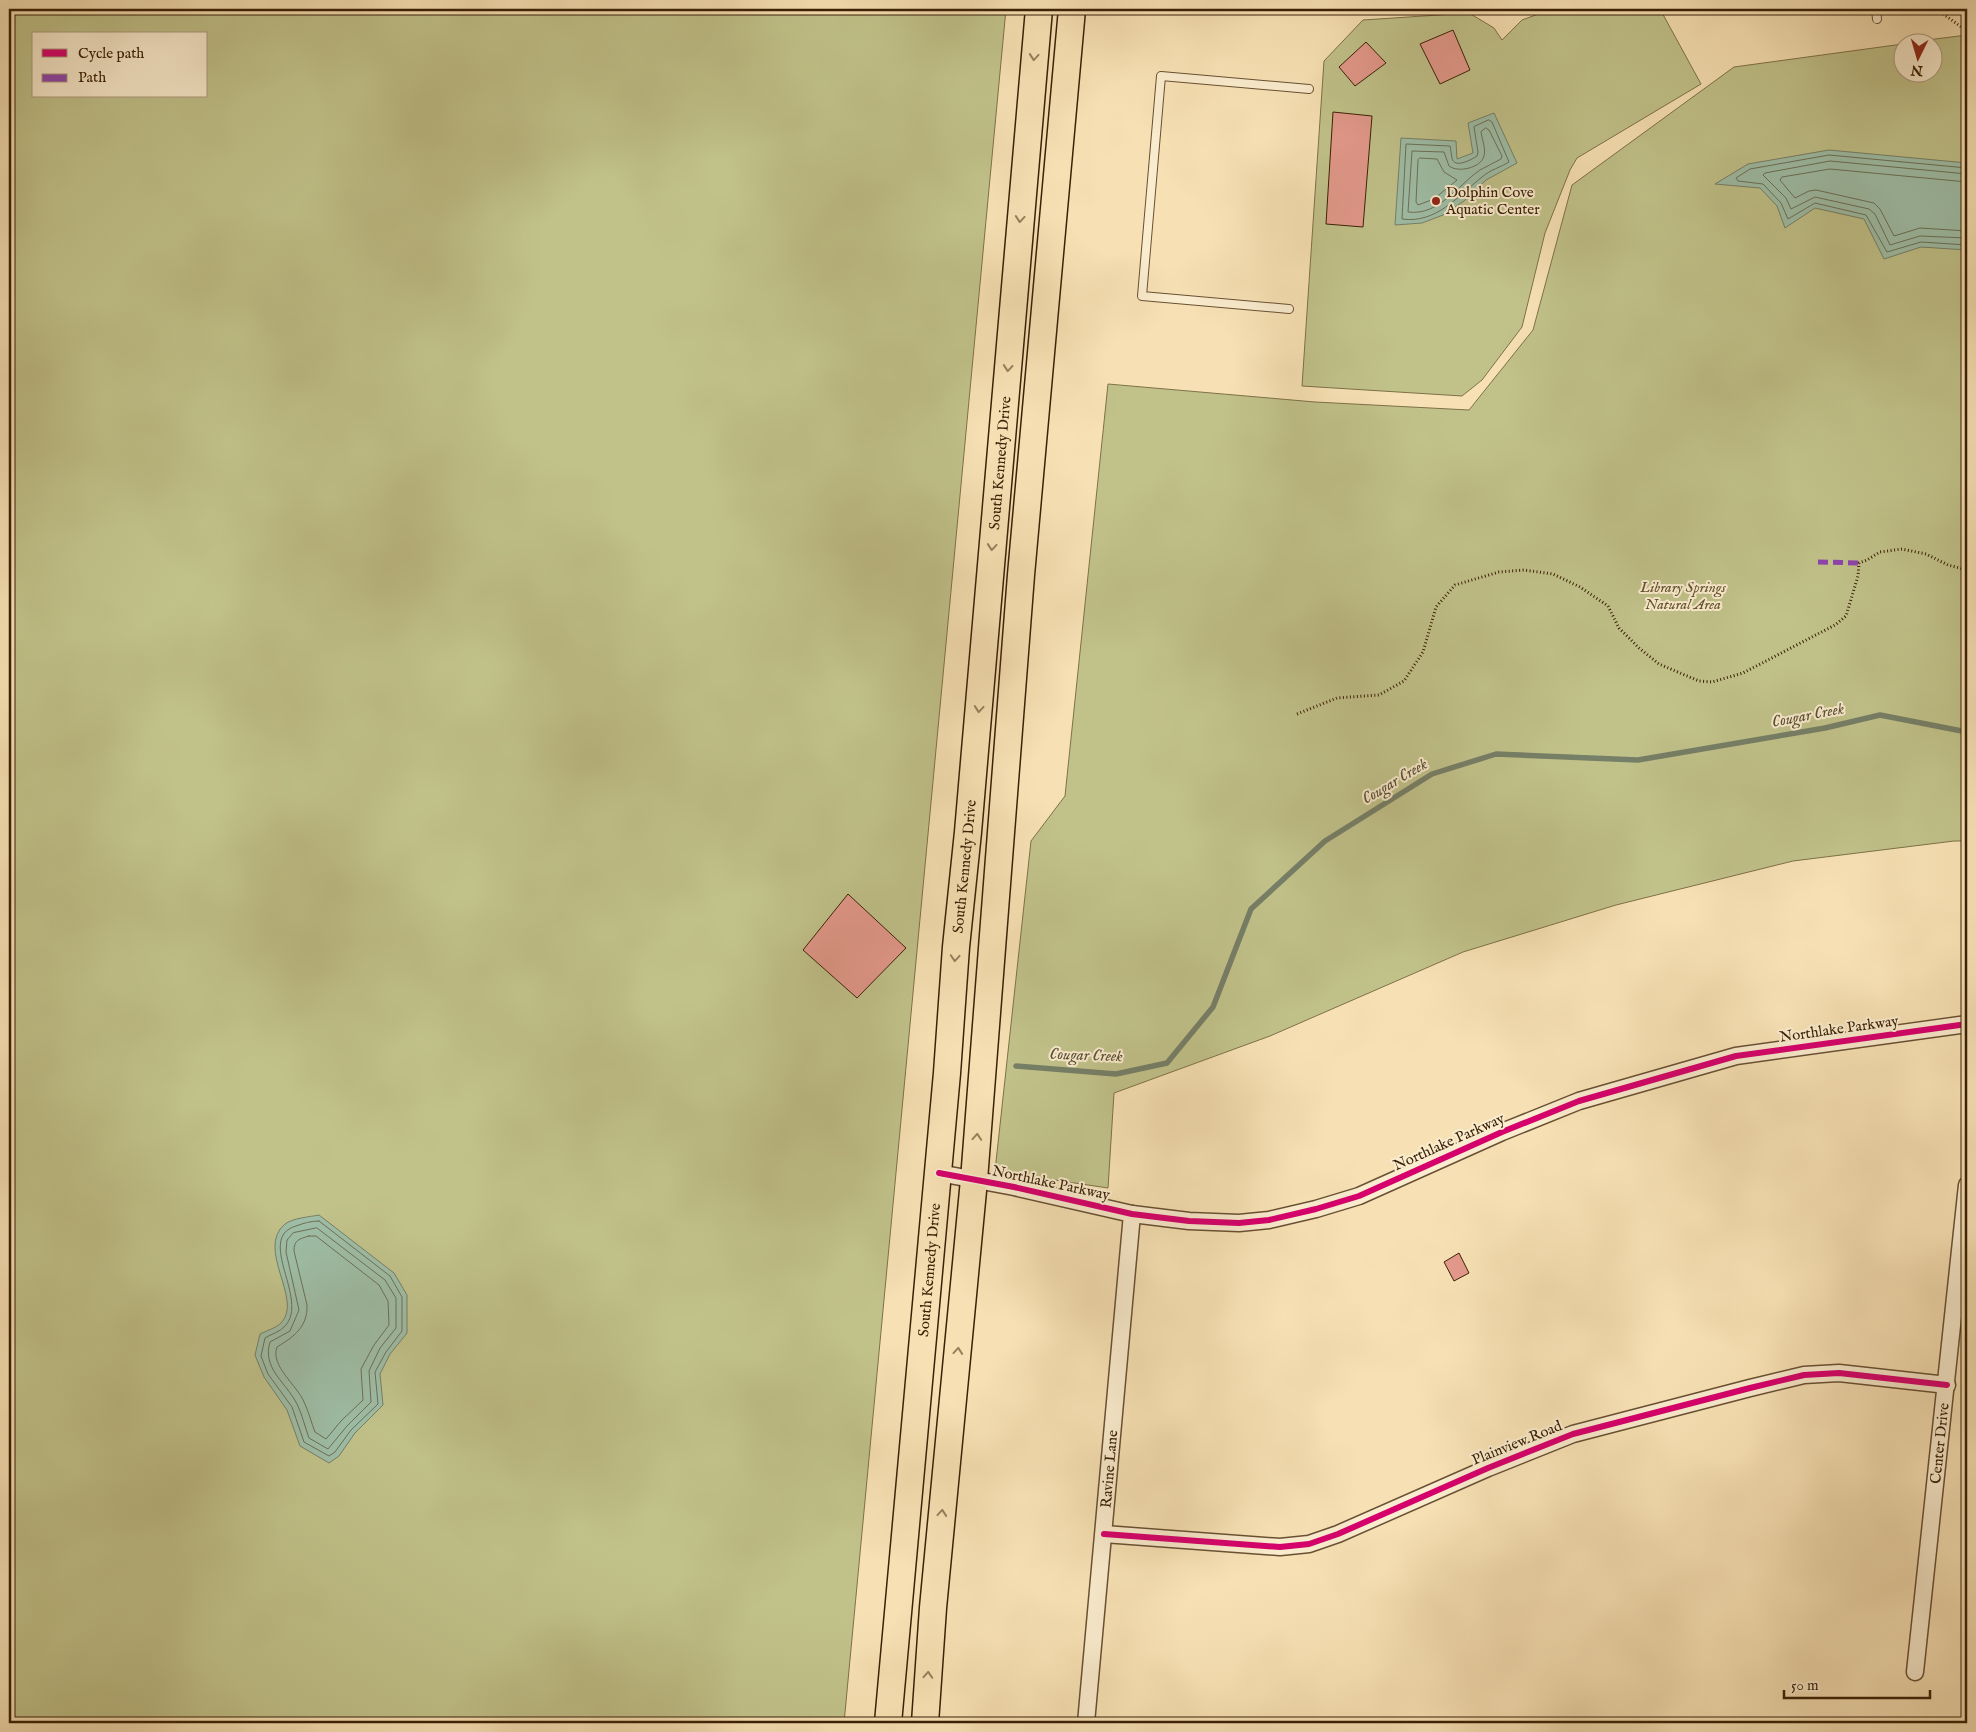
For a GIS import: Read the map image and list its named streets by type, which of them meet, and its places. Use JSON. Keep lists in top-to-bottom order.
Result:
{
  "streets": {
    "main road": ["South Kennedy Drive"],
    "street": [
      "Northlake Parkway",
      "Plainview Road",
      "Center Drive",
      "Ravine Lane"
    ]
  },
  "crossings": [
    ["South Kennedy Drive", "Northlake Parkway"],
    ["Northlake Parkway", "Ravine Lane"],
    ["Plainview Road", "Center Drive"],
    ["Plainview Road", "Ravine Lane"]
  ],
  "water": ["Cougar Creek"],
  "parks": ["Library Springs Natural Area"],
  "places": ["Dolphin Cove Aquatic Center"],
  "legend": ["Cycle path", "Path"],
  "scale_bar": "50 m",
  "north": "bottom"
}
